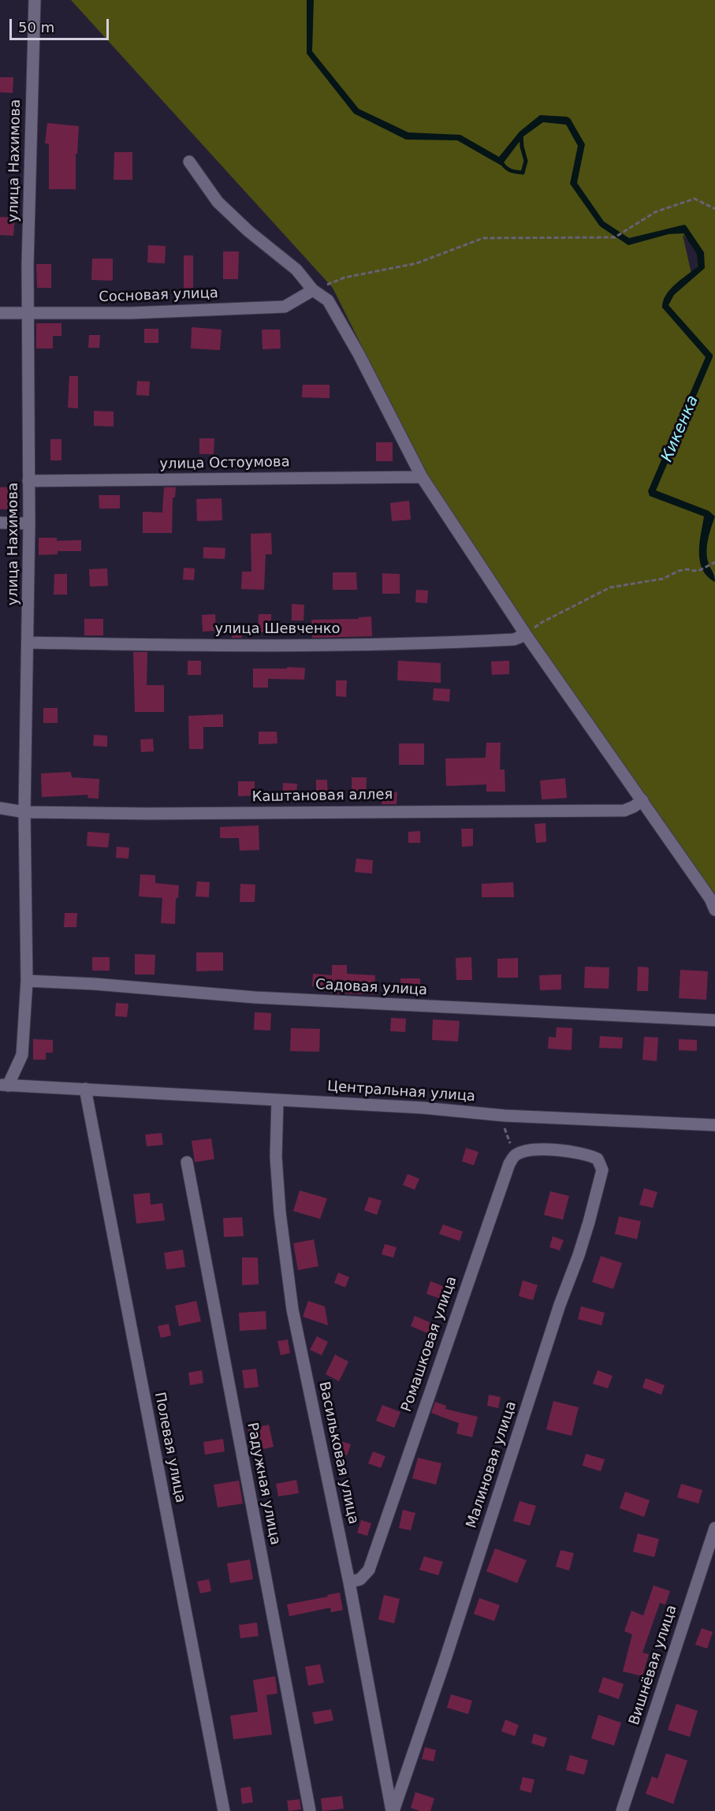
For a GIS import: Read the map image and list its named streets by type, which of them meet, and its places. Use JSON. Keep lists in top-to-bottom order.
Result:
{
  "streets": {
    "street": [
      "улица Нахимова",
      "Сосновая улица",
      "улица Остоумова",
      "улица Шевченко",
      "Каштановая аллея",
      "Садовая улица",
      "Центральная улица",
      "Ромашковая улица",
      "Полевая улица",
      "Васильковая улица",
      "Малиновая улица",
      "Радужная улица",
      "Вишнёвая улица"
    ]
  },
  "crossings": [
    ["улица Нахимова", "Сосновая улица"],
    ["улица Нахимова", "улица Остоумова"],
    ["улица Нахимова", "улица Шевченко"],
    ["улица Нахимова", "Каштановая аллея"],
    ["улица Нахимова", "Садовая улица"],
    ["улица Нахимова", "Центральная улица"],
    ["Центральная улица", "Полевая улица"],
    ["Центральная улица", "Васильковая улица"],
    ["Ромашковая улица", "Васильковая улица"],
    ["Ромашковая улица", "Малиновая улица"],
    ["Васильковая улица", "Малиновая улица"]
  ],
  "water": ["Кикенка"],
  "scale_bar": "50 m"
}
